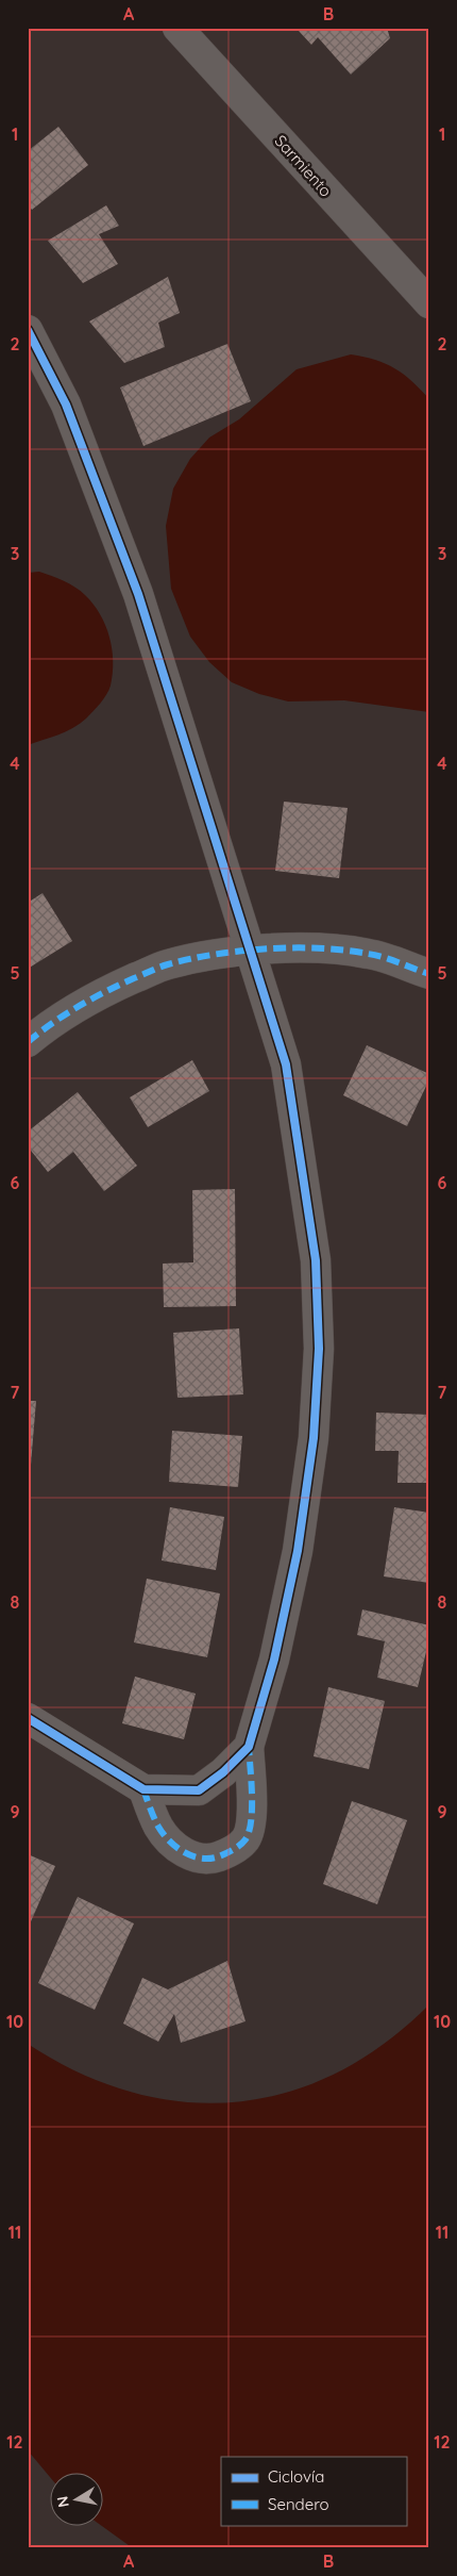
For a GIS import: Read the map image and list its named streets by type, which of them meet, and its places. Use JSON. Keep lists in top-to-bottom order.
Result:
{
  "streets": {
    "street": ["Sarmiento"]
  },
  "legend": ["Ciclovía", "Sendero"],
  "north": "left",
  "grid": {
    "columns": ["A", "B"],
    "rows": [
      "1",
      "2",
      "3",
      "4",
      "5",
      "6",
      "7",
      "8",
      "9",
      "10",
      "11",
      "12"
    ]
  }
}
